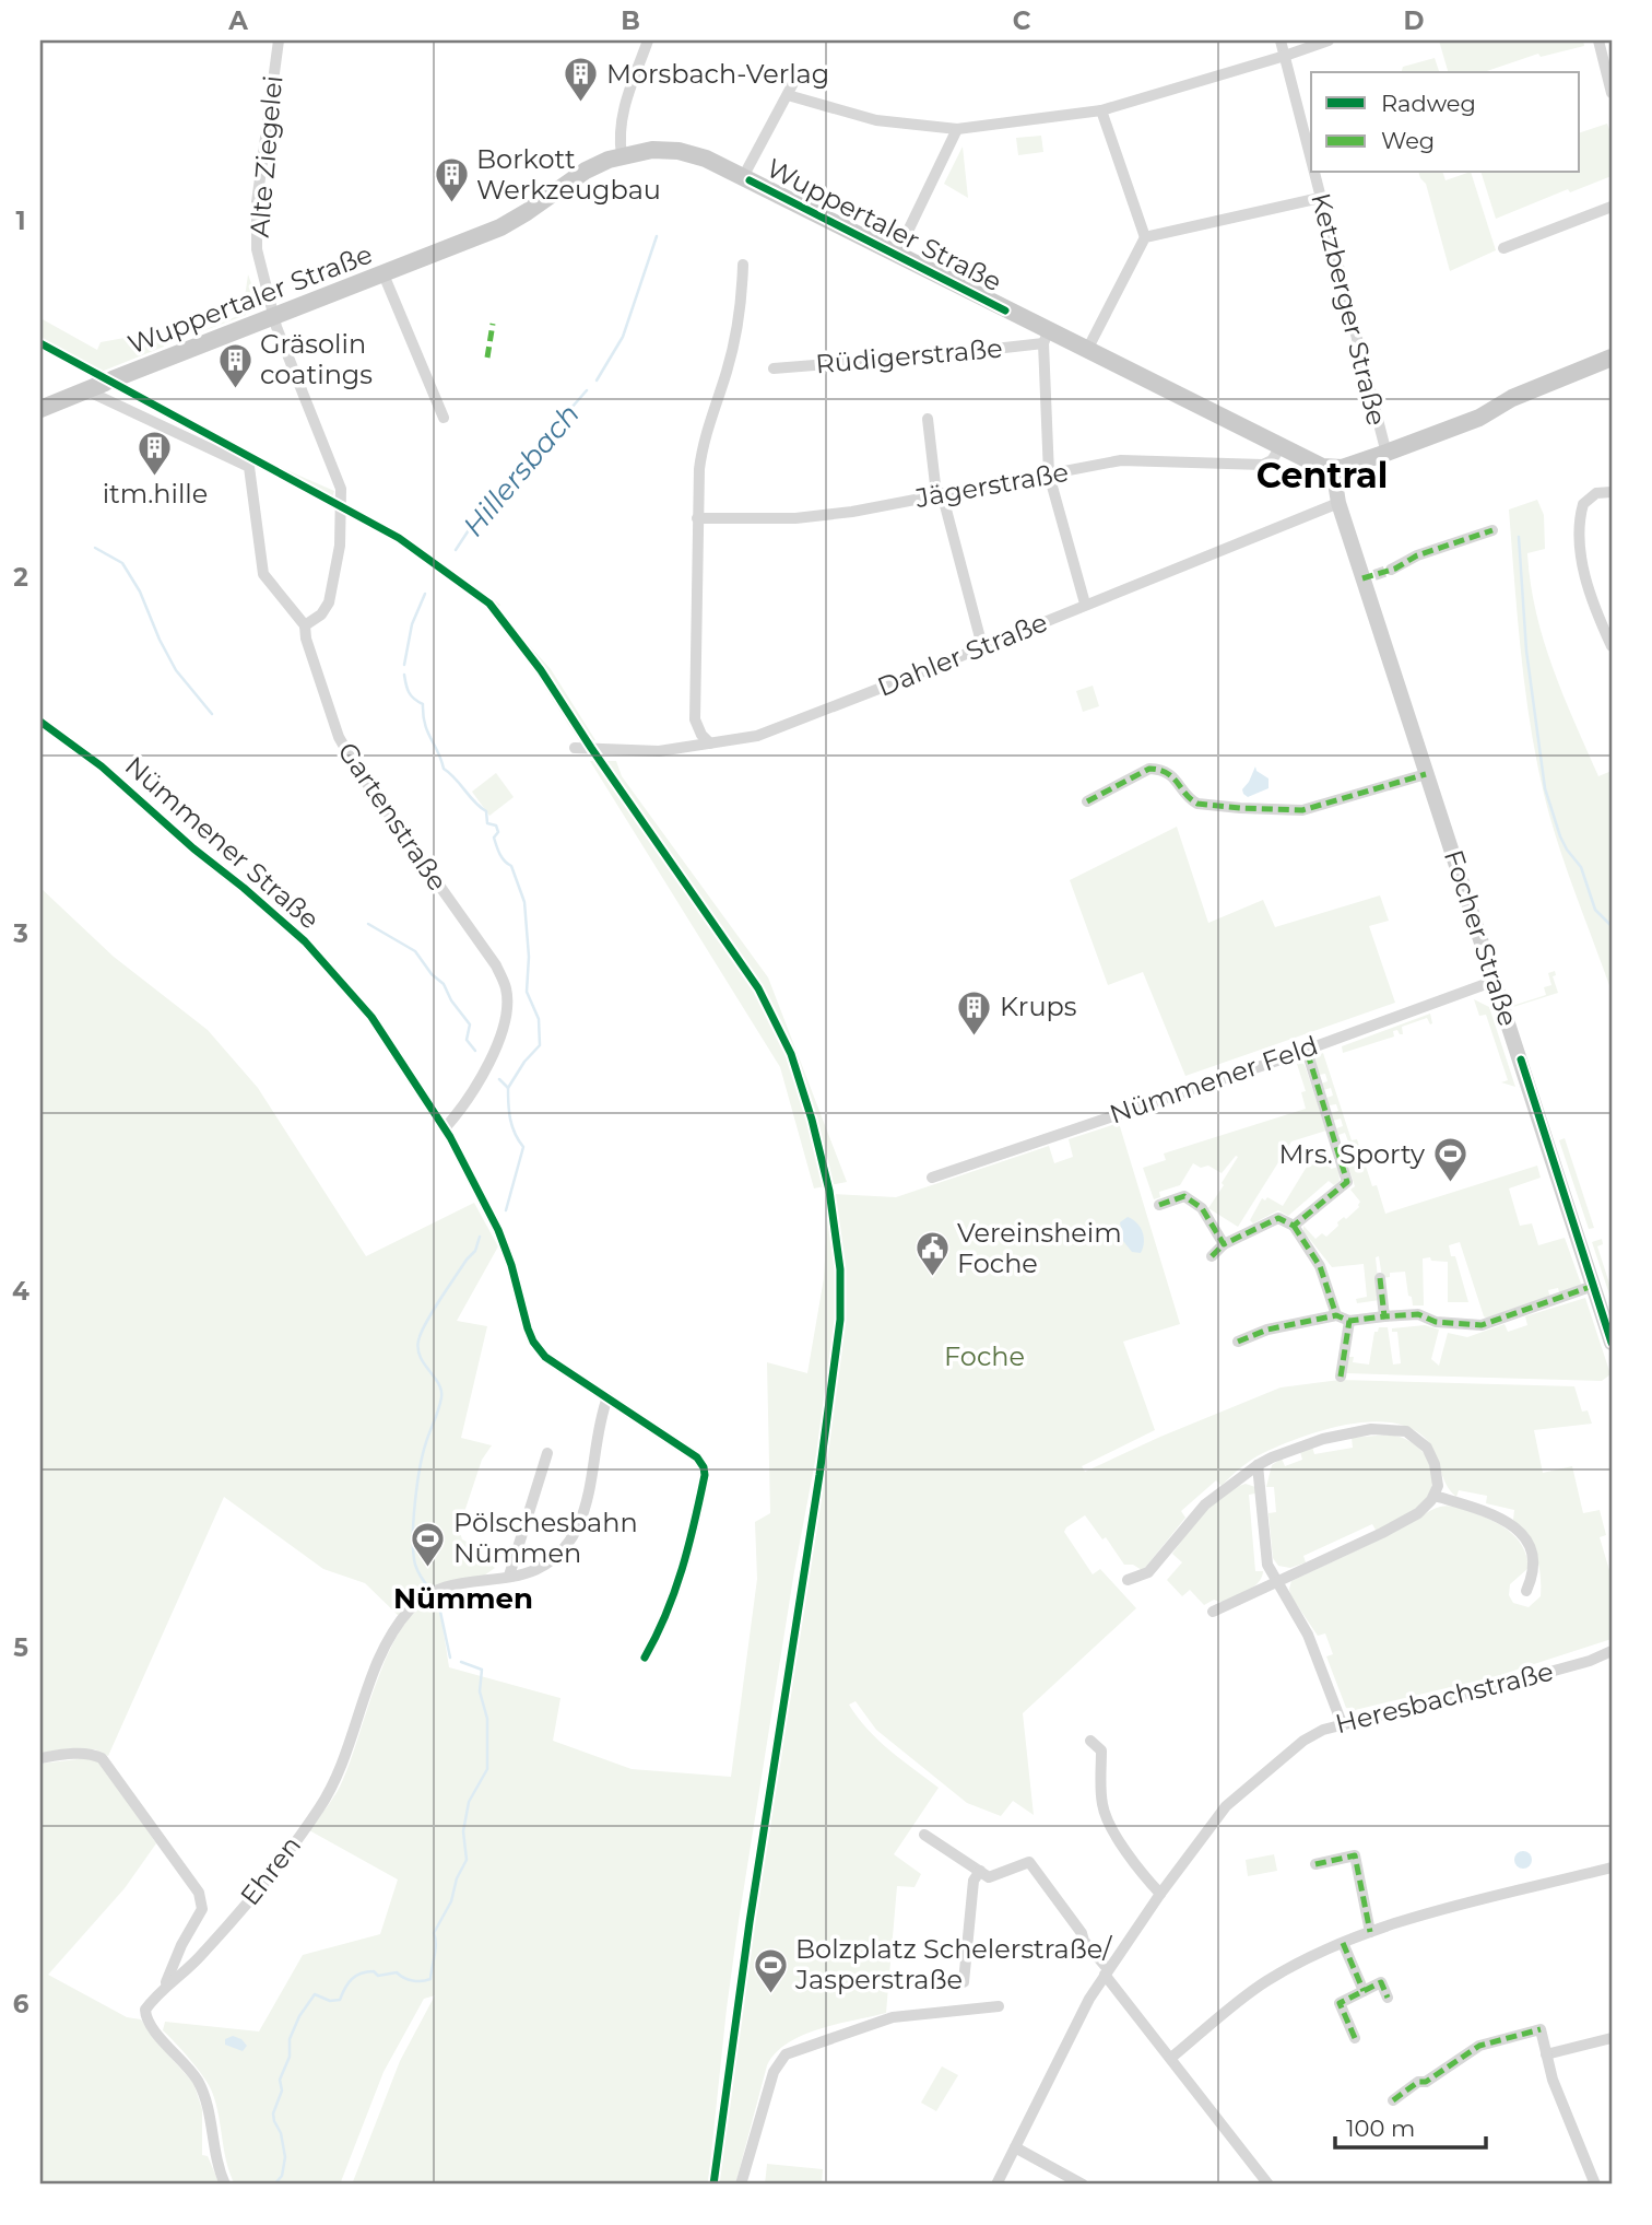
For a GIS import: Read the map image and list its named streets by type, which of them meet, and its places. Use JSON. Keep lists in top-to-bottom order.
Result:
{
  "streets": {
    "main road": ["Wuppertaler Straße", "Focher Straße"],
    "street": [
      "Alte Ziegelei",
      "Ketzberger Straße",
      "Rüdigerstraße",
      "Jägerstraße",
      "Dahler Straße",
      "Gartenstraße",
      "Nümmener Straße",
      "Nümmener Feld",
      "Heresbachstraße",
      "Ehren"
    ]
  },
  "crossings": [
    ["Alte Ziegelei", "Wuppertaler Straße"],
    ["Wuppertaler Straße", "Rüdigerstraße"],
    ["Wuppertaler Straße", "Jägerstraße"],
    ["Wuppertaler Straße", "Focher Straße"],
    ["Dahler Straße", "Focher Straße"],
    ["Gartenstraße", "Nümmener Straße"],
    ["Focher Straße", "Nümmener Feld"]
  ],
  "districts": ["Central", "Nümmen"],
  "water": ["Hillersbach"],
  "parks": ["Foche"],
  "places": {
    "building": [
      "Morsbach-Verlag",
      "Borkott Werkzeugbau",
      "Gräsolin coatings",
      "itm.hille",
      "Krups"
    ],
    "sports": ["Mrs. Sporty", "Pölschesbahn Nümmen", "Bolzplatz Schelerstraße/ Jasperstraße"],
    "public building": ["Vereinsheim Foche"]
  },
  "legend": ["Radweg", "Weg"],
  "scale_bar": "100 m",
  "grid": {
    "columns": [
      "A",
      "B",
      "C",
      "D"
    ],
    "rows": [
      "1",
      "2",
      "3",
      "4",
      "5",
      "6"
    ]
  }
}
